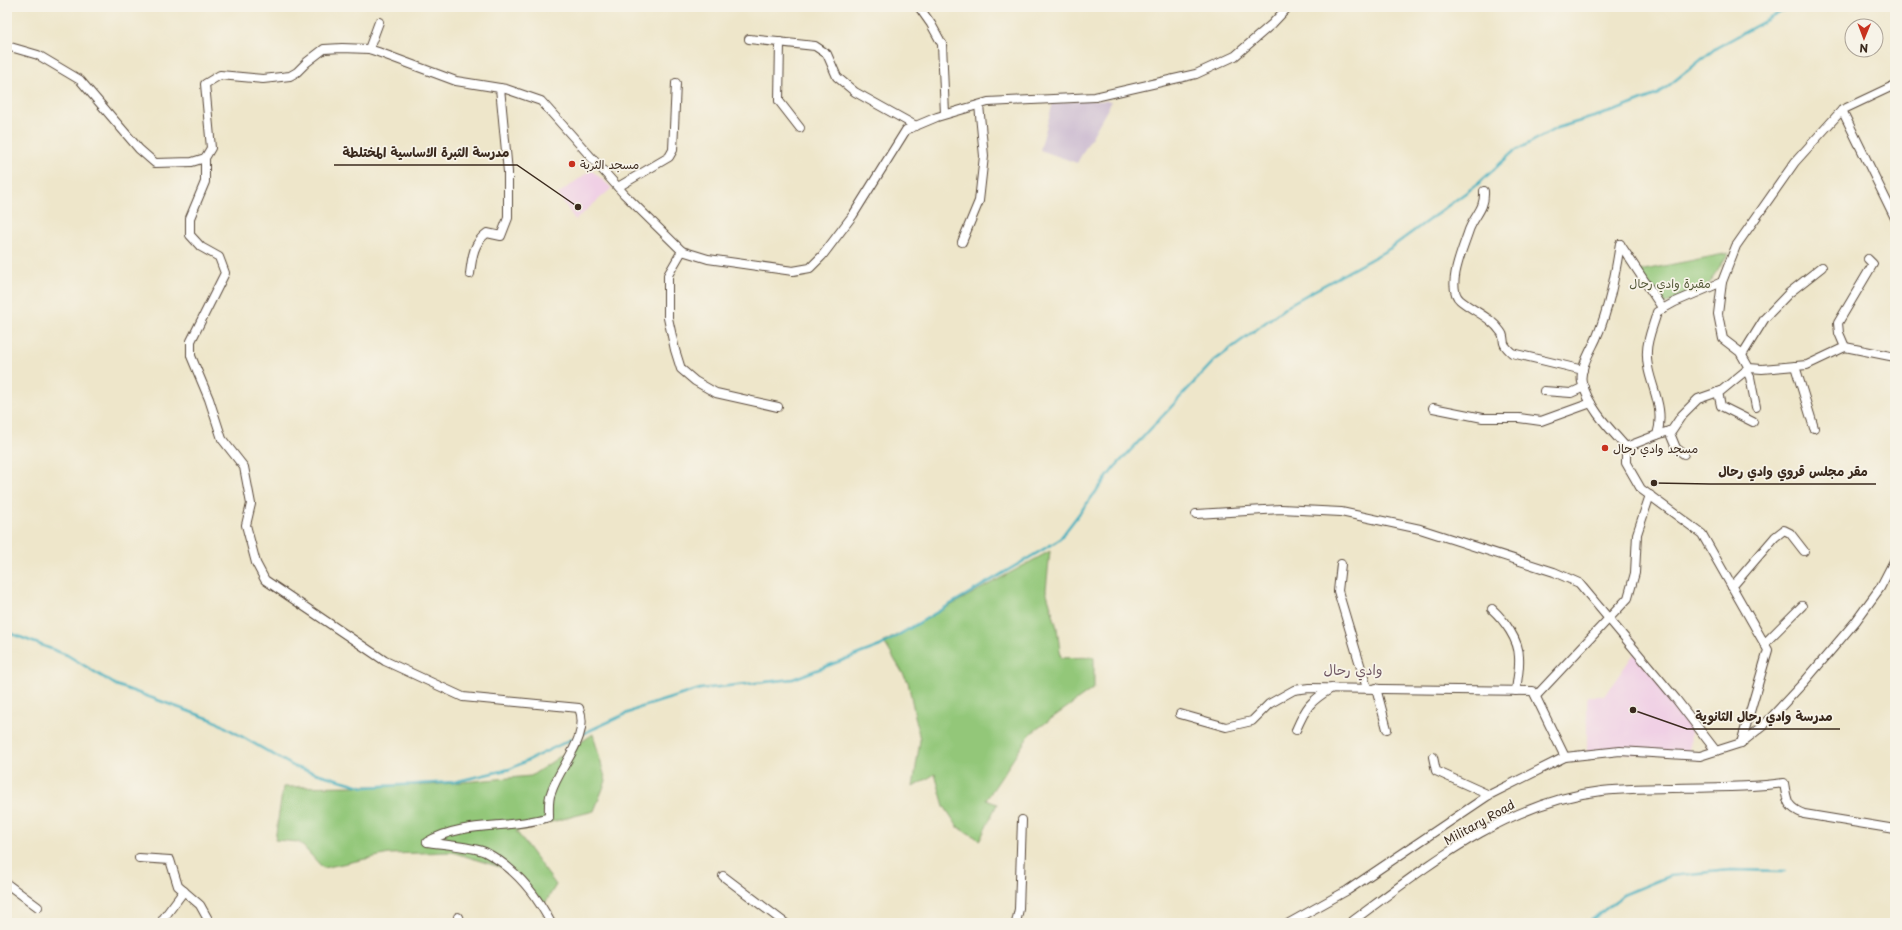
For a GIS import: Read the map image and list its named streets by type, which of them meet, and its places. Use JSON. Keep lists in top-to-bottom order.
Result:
{
  "streets": {
    "street": ["Military Road"]
  },
  "districts": ["وادي رحال"],
  "parks": ["مقبرة وادي رحال"],
  "places": [
    "مسجد الثربة",
    "مدرسة الثبرة الاساسية المختلطة",
    "مسجد وادي رحال",
    "مقر مجلس قروي وادي رحال",
    "مدرسة وادي رحال الثانوية"
  ],
  "north": "bottom"
}
